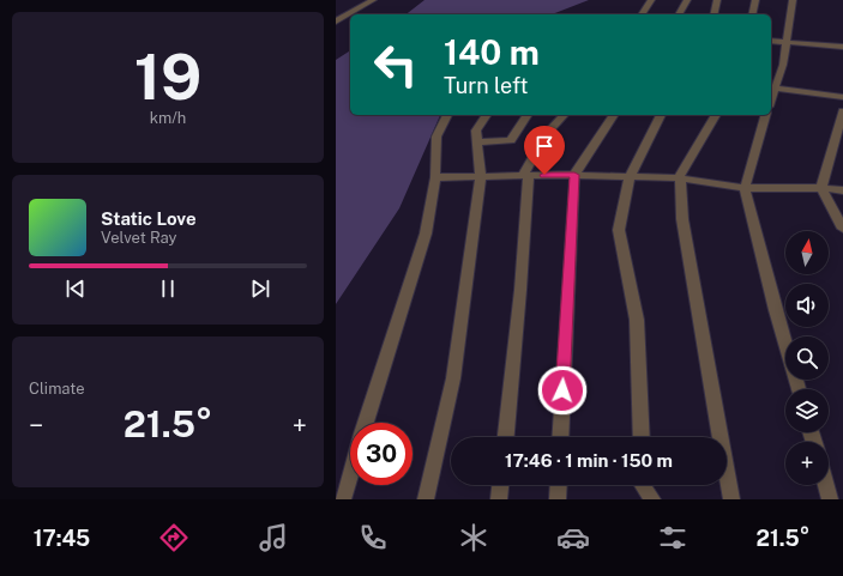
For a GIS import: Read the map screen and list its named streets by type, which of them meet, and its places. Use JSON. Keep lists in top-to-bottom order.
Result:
{
  "north": "top",
  "page": {
    "tile": [
      ["19", "km/h"],
      "Climate"
    ],
    "turn": ["140 m", "Turn left"],
    "song": ["Static Love", "Velvet Ray"],
    "map_buttons": "+",
    "heat": ["−", "21.5°", "+"],
    "limit": "30",
    "trip": "17:46 · 1 min · 150 m",
    "tabs": ["17:45", "21.5°"]
  }
}
